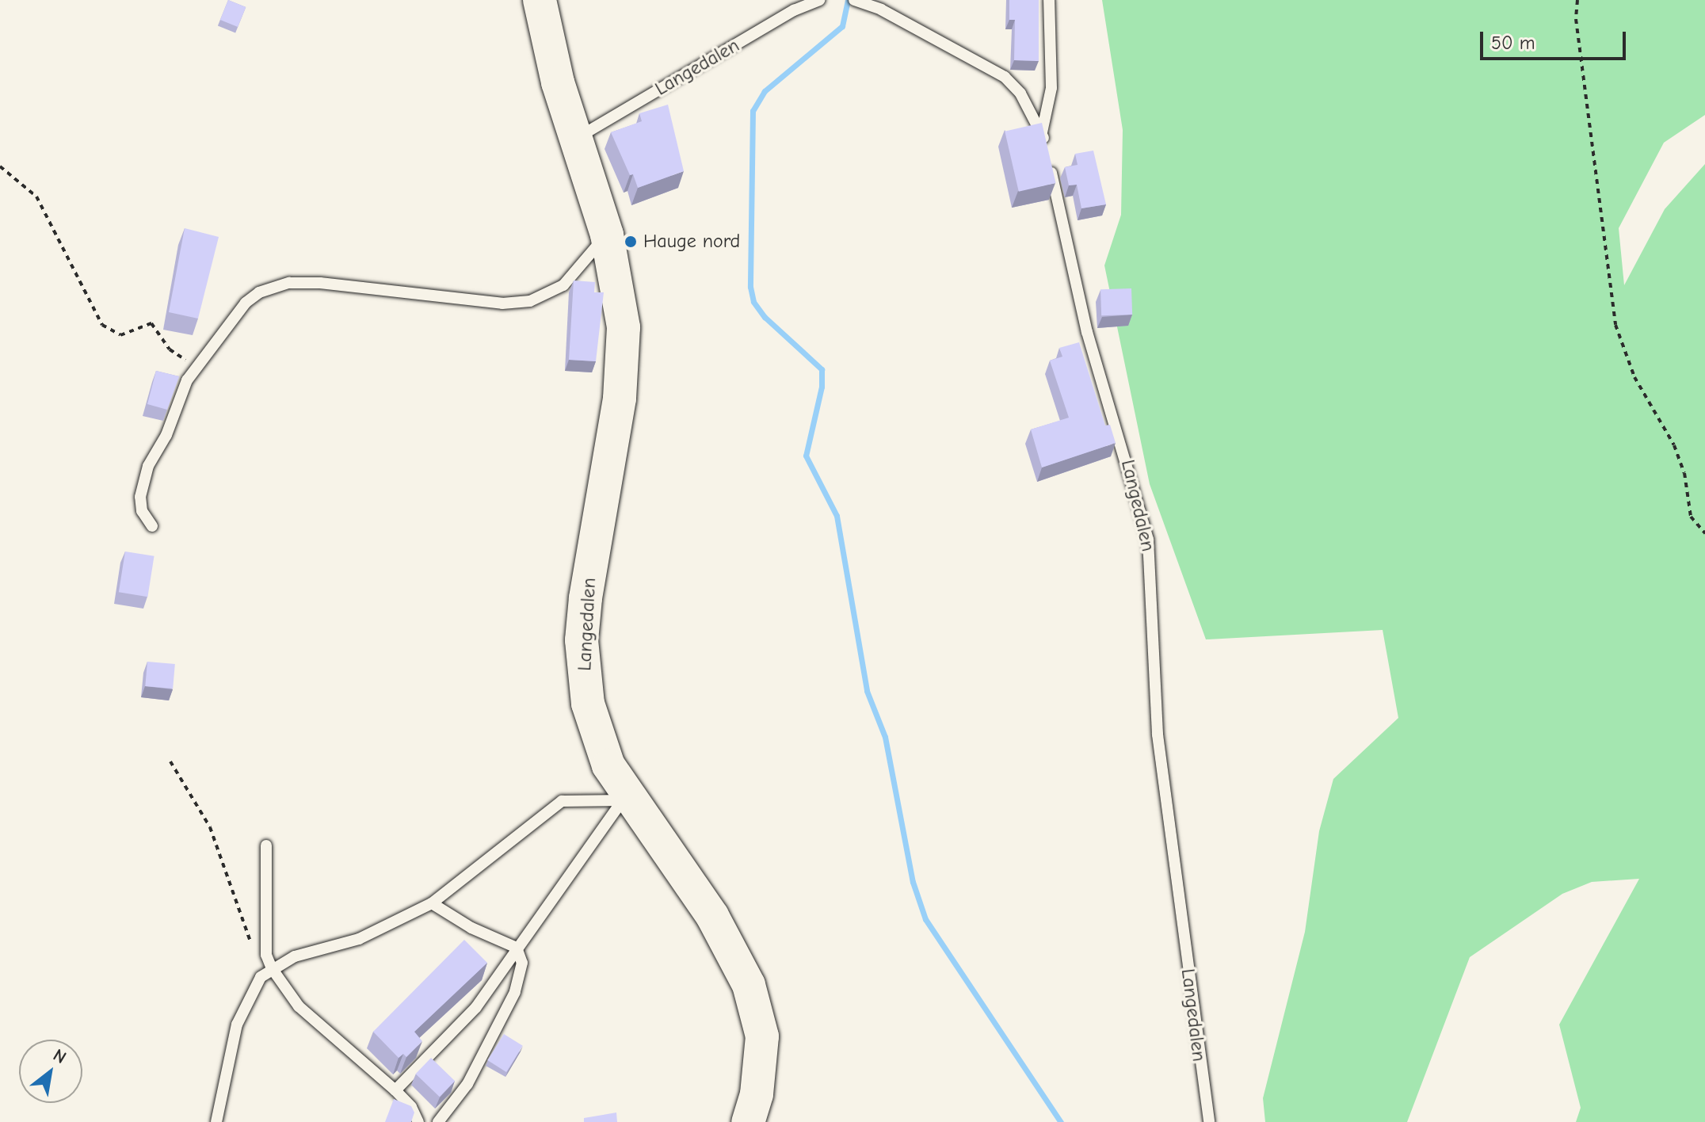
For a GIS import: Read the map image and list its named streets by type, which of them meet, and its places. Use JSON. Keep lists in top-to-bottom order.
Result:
{
  "streets": {
    "main road": ["Langedalen"]
  },
  "places": ["Hauge nord"],
  "scale_bar": "50 m",
  "north": "top right"
}
